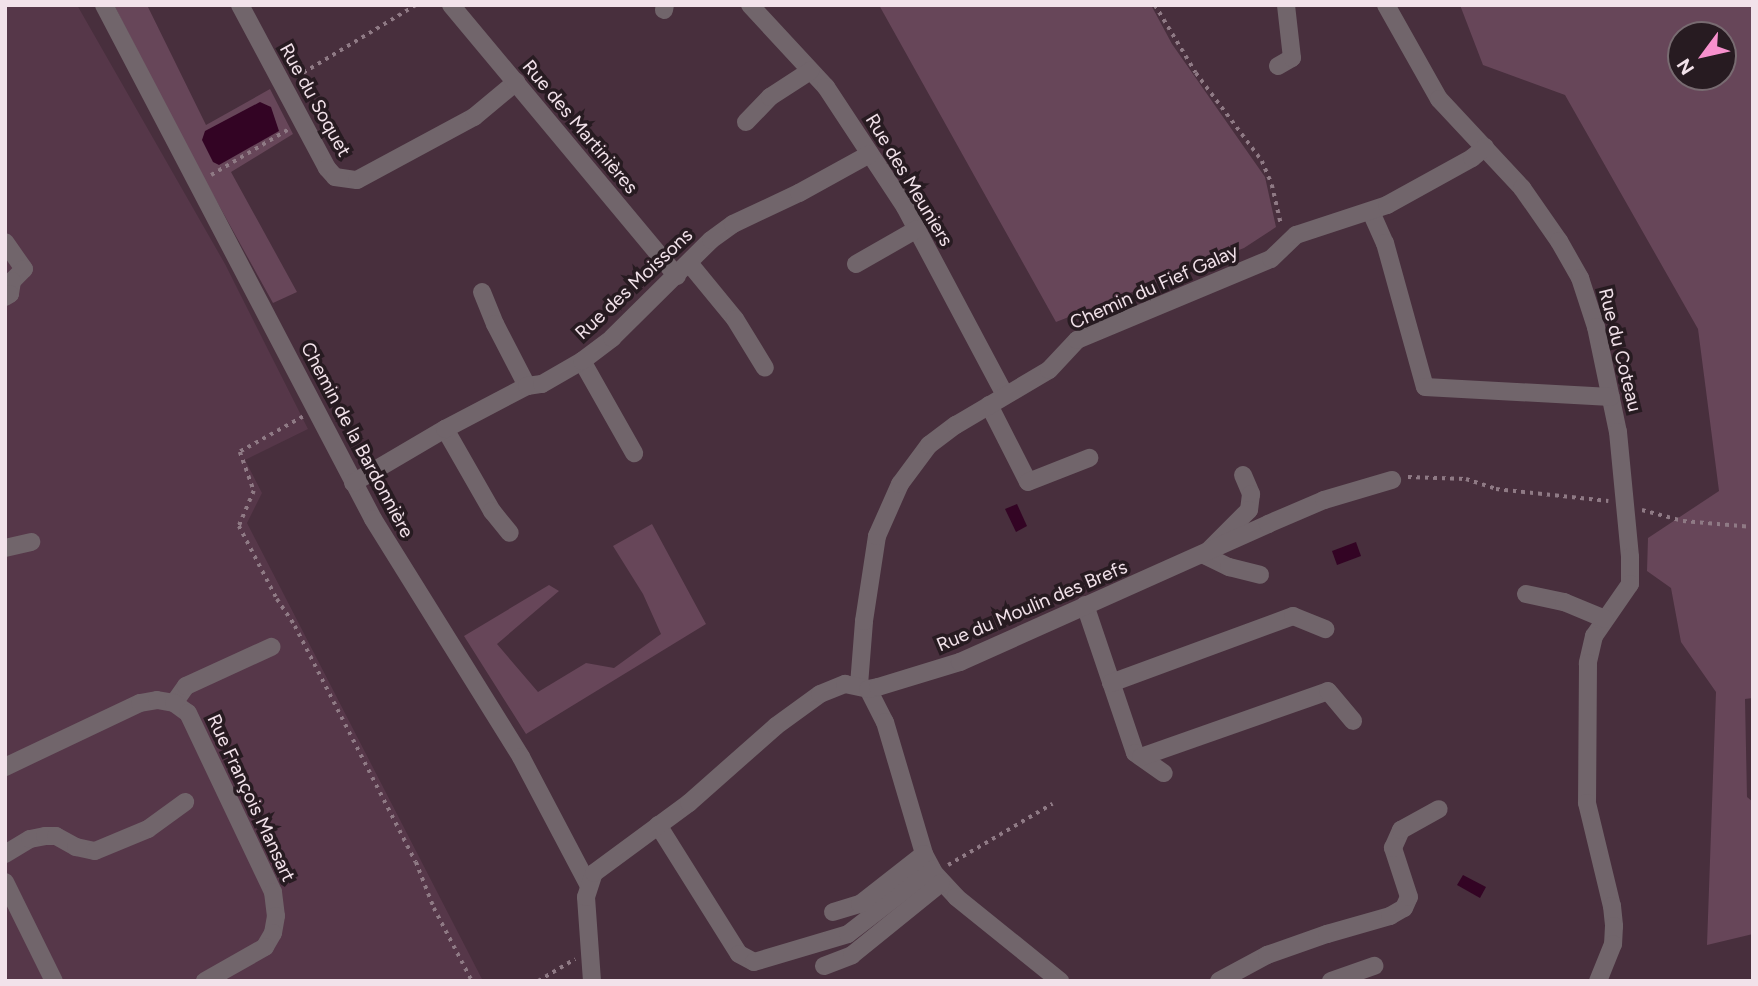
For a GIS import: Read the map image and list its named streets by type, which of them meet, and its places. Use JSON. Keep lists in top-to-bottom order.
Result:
{
  "streets": {
    "street": [
      "Rue du Soquet",
      "Rue des Martinières",
      "Rue des Meuniers",
      "Rue des Moissons",
      "Chemin du Fief Galay",
      "Rue du Coteau",
      "Chemin de la Bardonnière",
      "Rue du Moulin des Brefs",
      "Rue François Mansart"
    ]
  },
  "crossings": [
    ["Rue du Soquet", "Rue des Martinières"],
    ["Rue des Martinières", "Rue des Moissons"],
    ["Rue des Meuniers", "Rue des Moissons"],
    ["Rue des Meuniers", "Chemin du Fief Galay"],
    ["Rue des Moissons", "Chemin de la Bardonnière"],
    ["Chemin du Fief Galay", "Rue du Coteau"],
    ["Chemin du Fief Galay", "Rue du Moulin des Brefs"],
    ["Chemin de la Bardonnière", "Rue du Moulin des Brefs"]
  ],
  "north": "bottom left"
}
